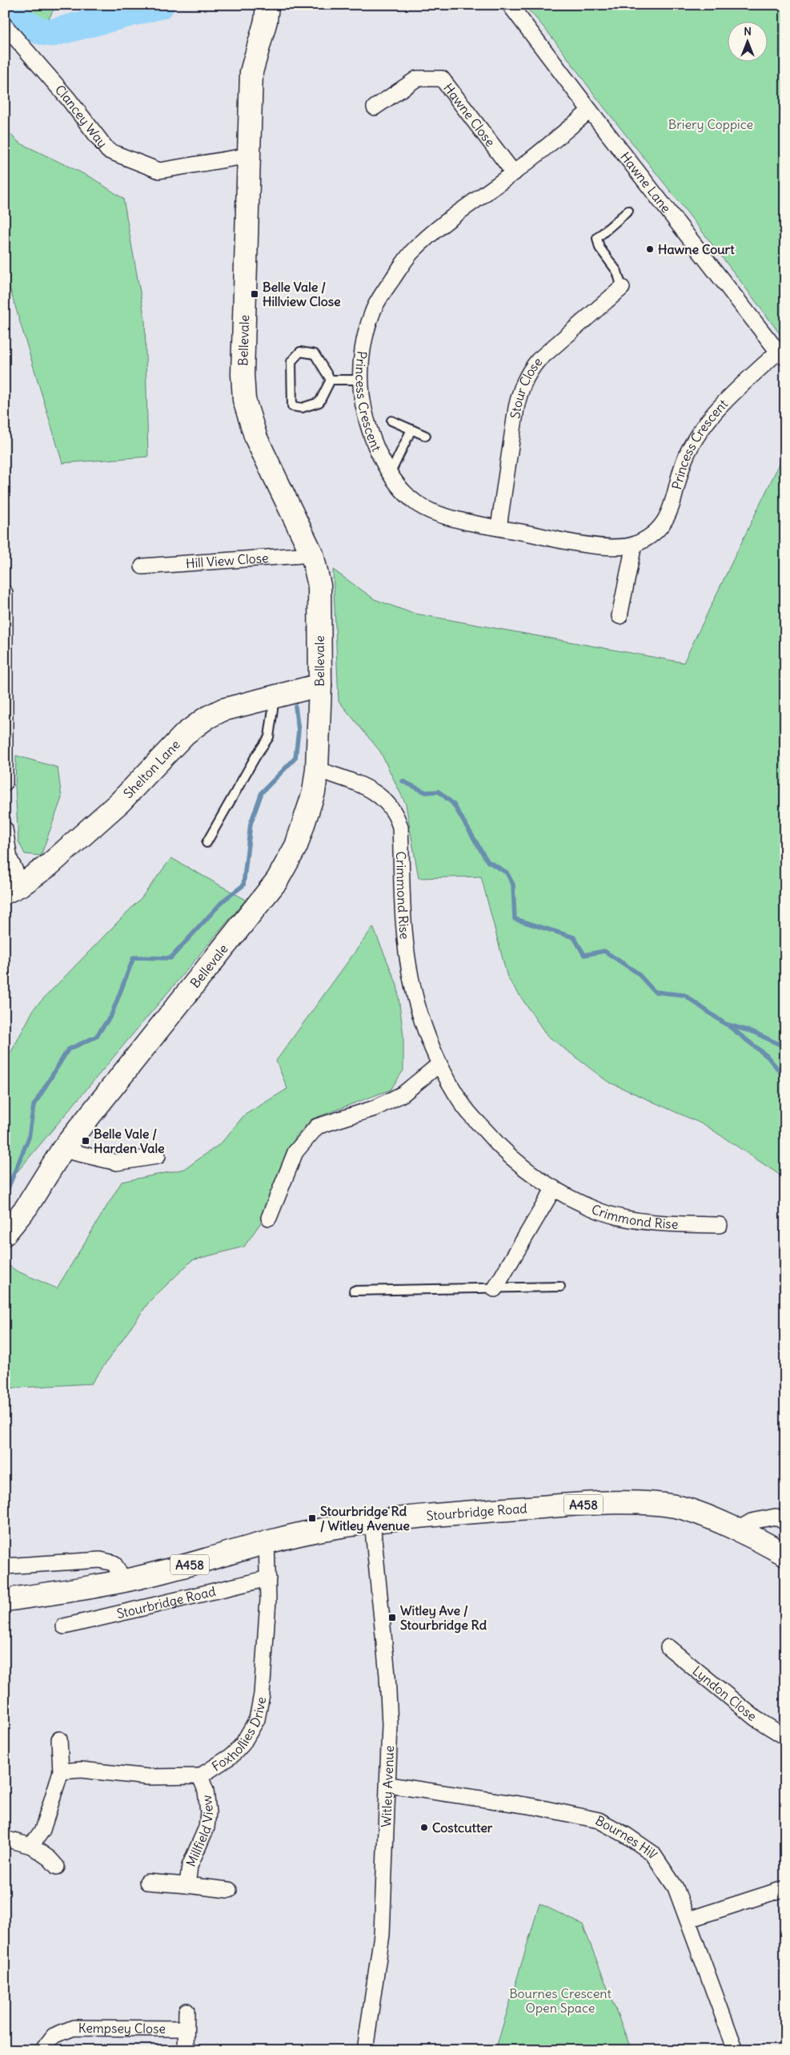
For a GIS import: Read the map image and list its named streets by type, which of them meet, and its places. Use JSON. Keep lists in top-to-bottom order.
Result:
{
  "streets": {
    "main road": [
      "Bellevale",
      "Shelton Lane",
      "A458",
      "Stourbridge Road"
    ],
    "street": [
      "Hawne Close",
      "Clancey Way",
      "Hawne Lane",
      "Stour Close",
      "Princess Crescent",
      "Hill View Close",
      "Crimmond Rise",
      "Lyndon Close",
      "Foxhollies Drive",
      "Witley Avenue",
      "Millfield View",
      "Bournes Hill",
      "Kempsey Close"
    ]
  },
  "crossings": [
    ["Hawne Close", "Princess Crescent"],
    ["Clancey Way", "Bellevale"],
    ["Hawne Lane", "Princess Crescent"],
    ["Bellevale", "Hill View Close"],
    ["Bellevale", "Shelton Lane"],
    ["Bellevale", "Crimmond Rise"],
    ["Stour Close", "Princess Crescent"],
    ["Stourbridge Road", "Foxhollies Drive"],
    ["Stourbridge Road", "Witley Avenue"],
    ["Foxhollies Drive", "Millfield View"],
    ["Witley Avenue", "Bournes Hill"]
  ],
  "parks": ["Briery Coppice", "Bournes Crescent Open Space"],
  "places": {
    "other": ["Hawne Court", "Costcutter"],
    "transit": [
      "Belle Vale / Hillview Close",
      "Belle Vale / Harden Vale",
      "Stourbridge Rd / Witley Avenue",
      "Witley Ave / Stourbridge Rd"
    ]
  },
  "north": "top"
}
